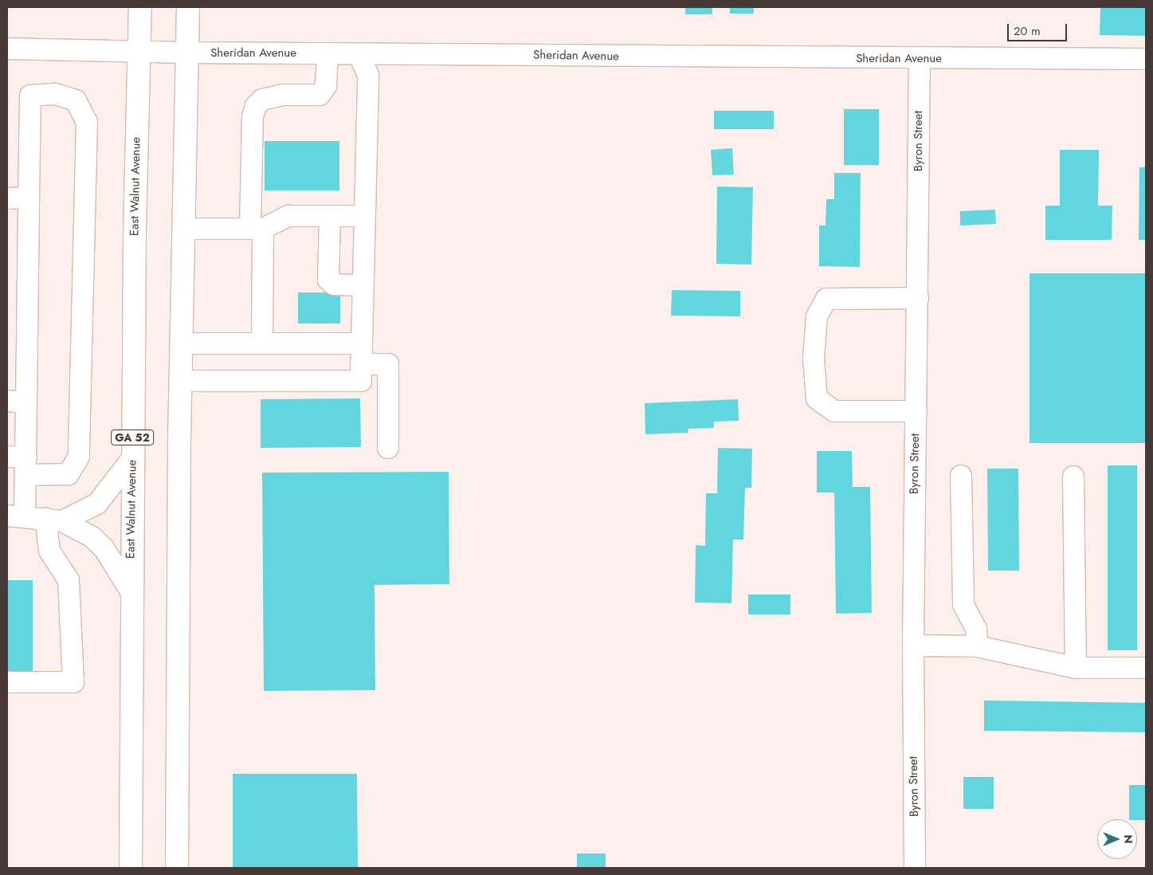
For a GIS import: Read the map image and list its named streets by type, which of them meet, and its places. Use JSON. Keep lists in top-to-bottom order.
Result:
{
  "streets": {
    "main road": ["East Walnut Avenue", "GA 52"],
    "street": ["Sheridan Avenue", "Byron Street"]
  },
  "crossings": [
    ["Sheridan Avenue", "Byron Street"],
    ["Sheridan Avenue", "East Walnut Avenue"]
  ],
  "scale_bar": "20 m",
  "north": "right"
}
